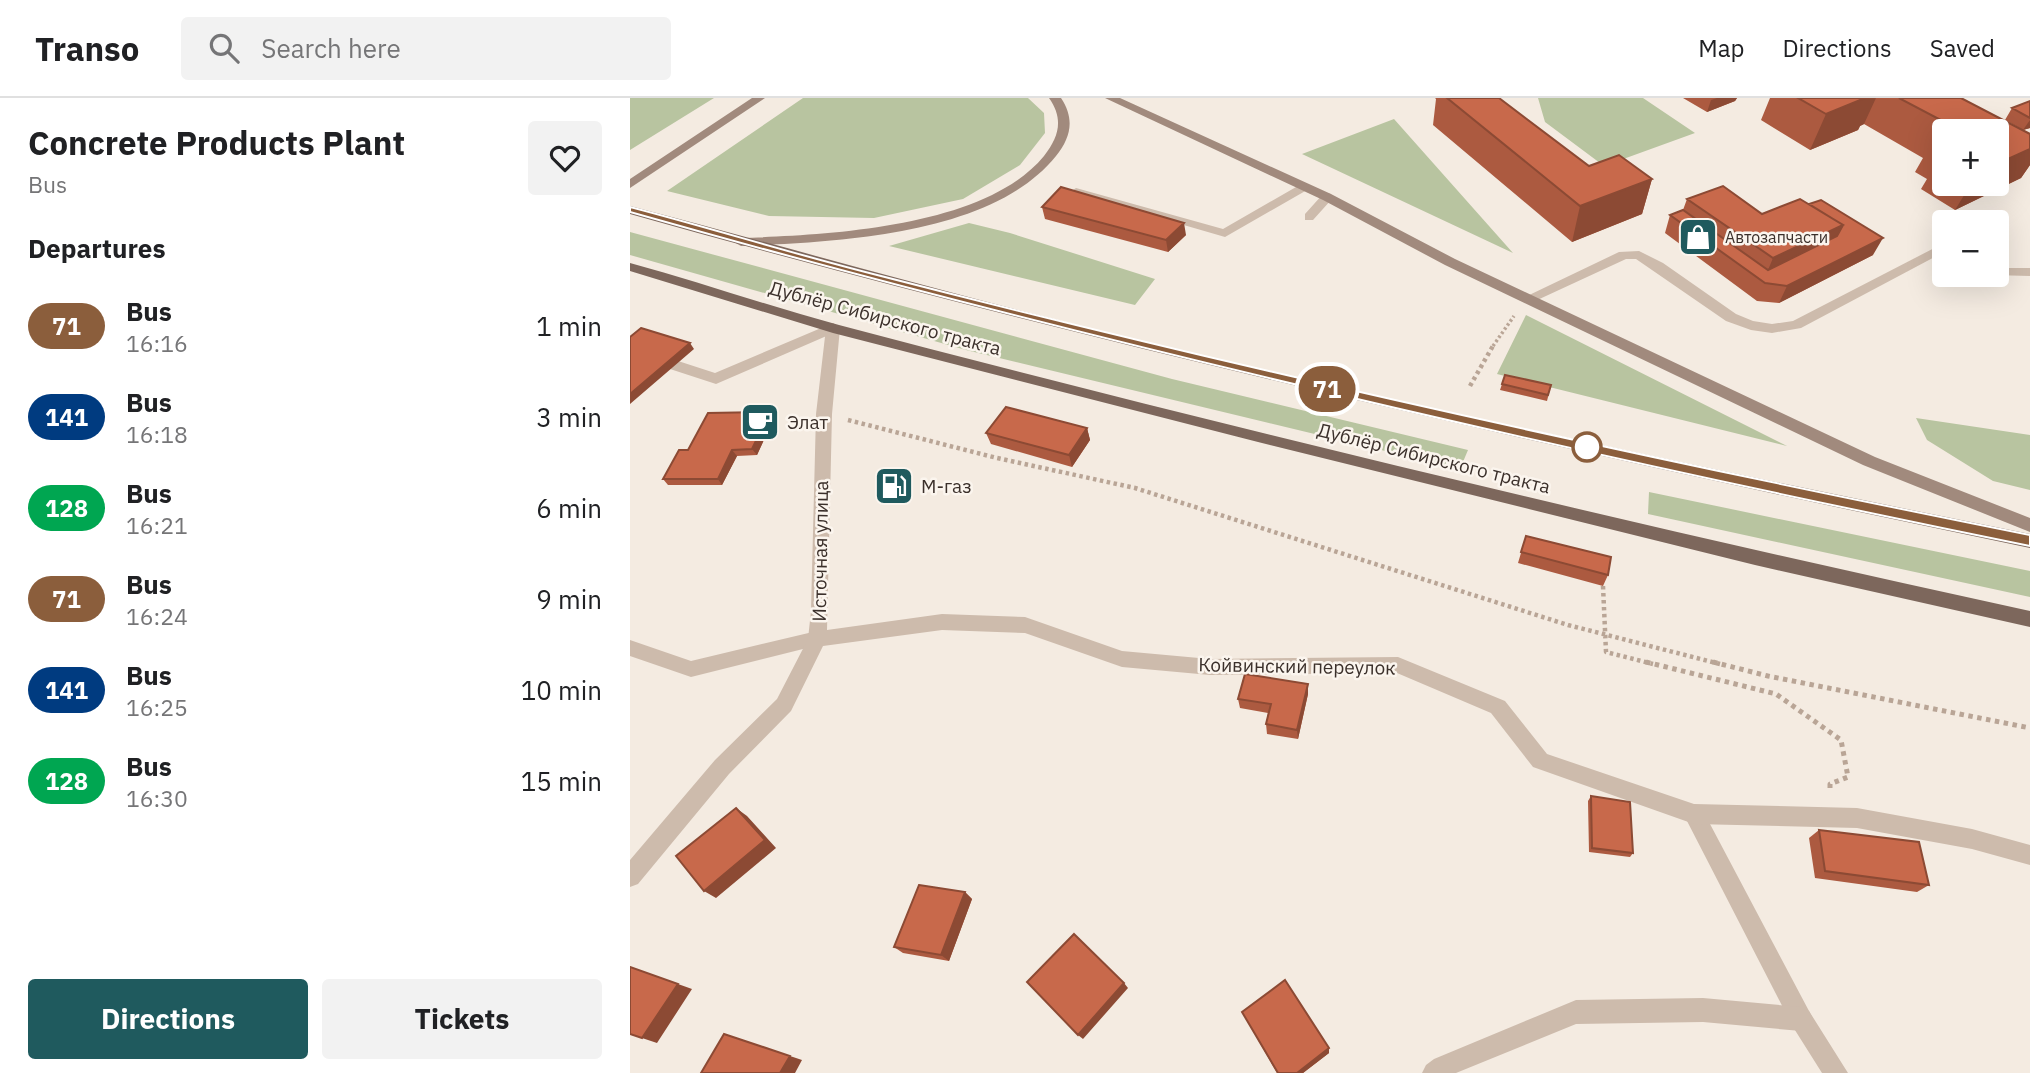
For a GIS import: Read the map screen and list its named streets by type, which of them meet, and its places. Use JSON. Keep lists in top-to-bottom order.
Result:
{
  "streets": {
    "main road": ["Дублёр Сибирского тракта"],
    "street": ["Источная улица", "Койвинский переулок"]
  },
  "crossings": [
    ["Дублёр Сибирского тракта", "Источная улица"],
    ["Источная улица", "Койвинский переулок"]
  ],
  "places": {
    "shop": ["Автозапчасти"],
    "cafe": ["Элат"],
    "fuel station": ["М-газ"]
  },
  "lines": ["bus line 71"],
  "page": {
    "header": "Transo",
    "search": "Search here",
    "nav": ["Map", "Directions", "Saved"],
    "heading": [
      ["Concrete Products Plant", "Bus"],
      "Departures"
    ],
    "on_map": "71",
    "map_buttons": ["+", "−"],
    "list": [
      {
        "mark": "71",
        "name": "Bus",
        "note": "16:16",
        "value": "1 min"
      },
      {
        "mark": "141",
        "name": "Bus",
        "note": "16:18",
        "value": "3 min"
      },
      {
        "mark": "128",
        "name": "Bus",
        "note": "16:21",
        "value": "6 min"
      },
      {
        "mark": "71",
        "name": "Bus",
        "note": "16:24",
        "value": "9 min"
      },
      {
        "mark": "141",
        "name": "Bus",
        "note": "16:25",
        "value": "10 min"
      },
      {
        "mark": "128",
        "name": "Bus",
        "note": "16:30",
        "value": "15 min"
      }
    ],
    "buttons": ["Directions", "Tickets"]
  }
}
